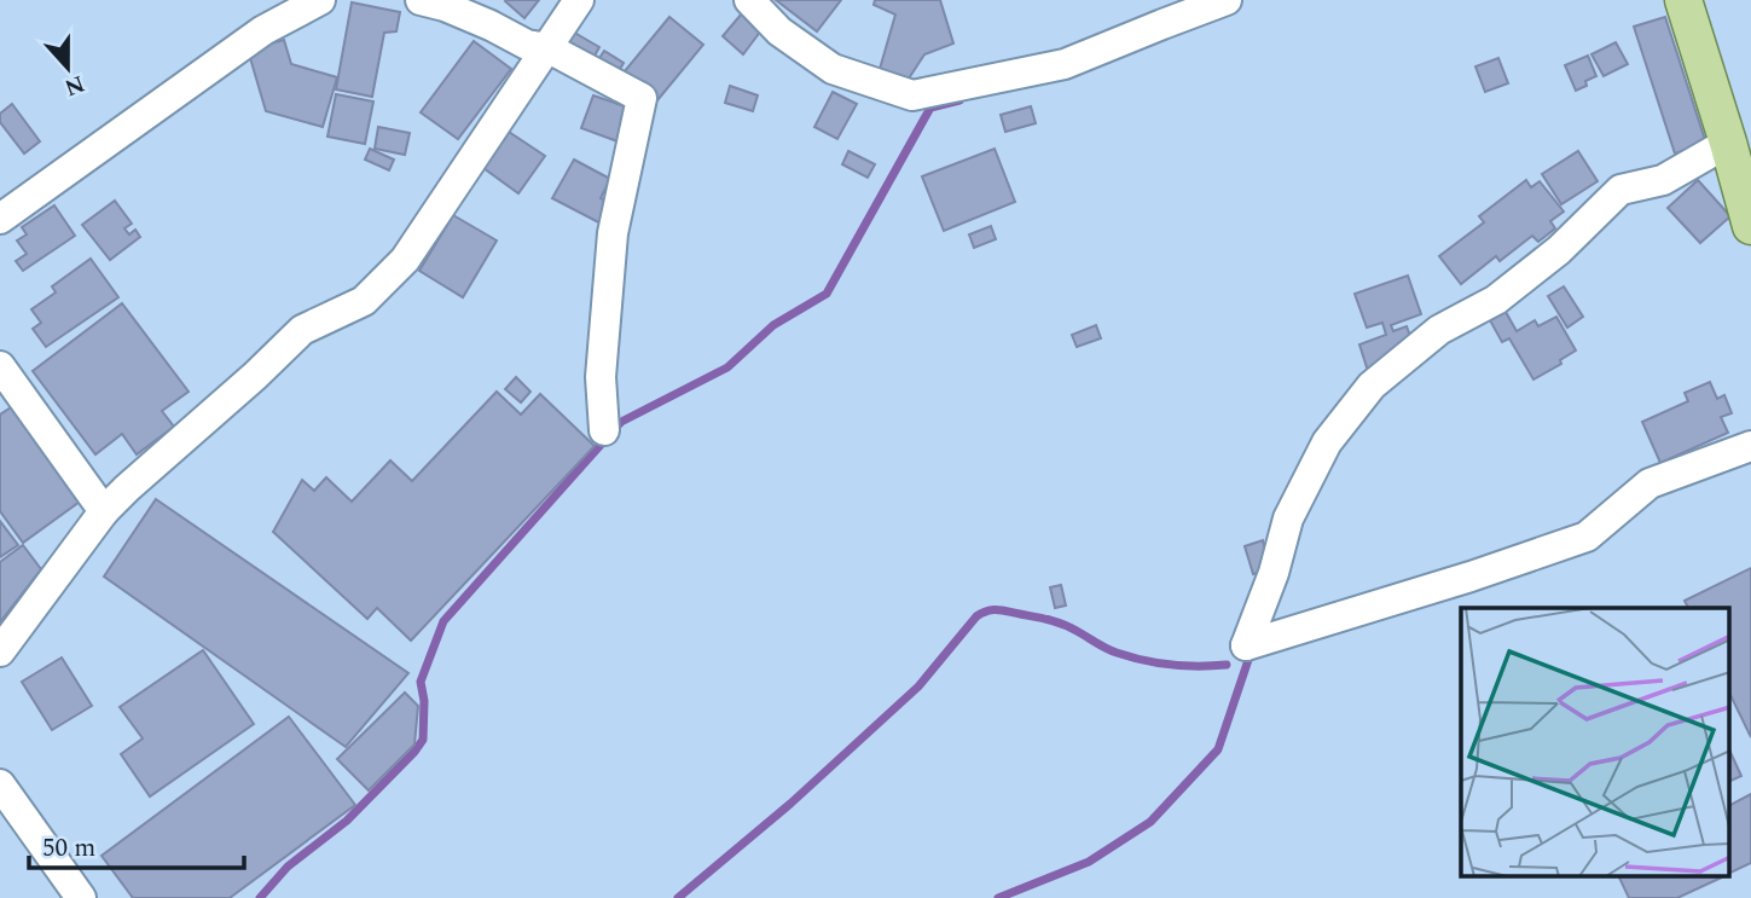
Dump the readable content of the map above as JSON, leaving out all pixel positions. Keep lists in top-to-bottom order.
{
  "scale_bar": "50 m",
  "north": "bottom"
}
